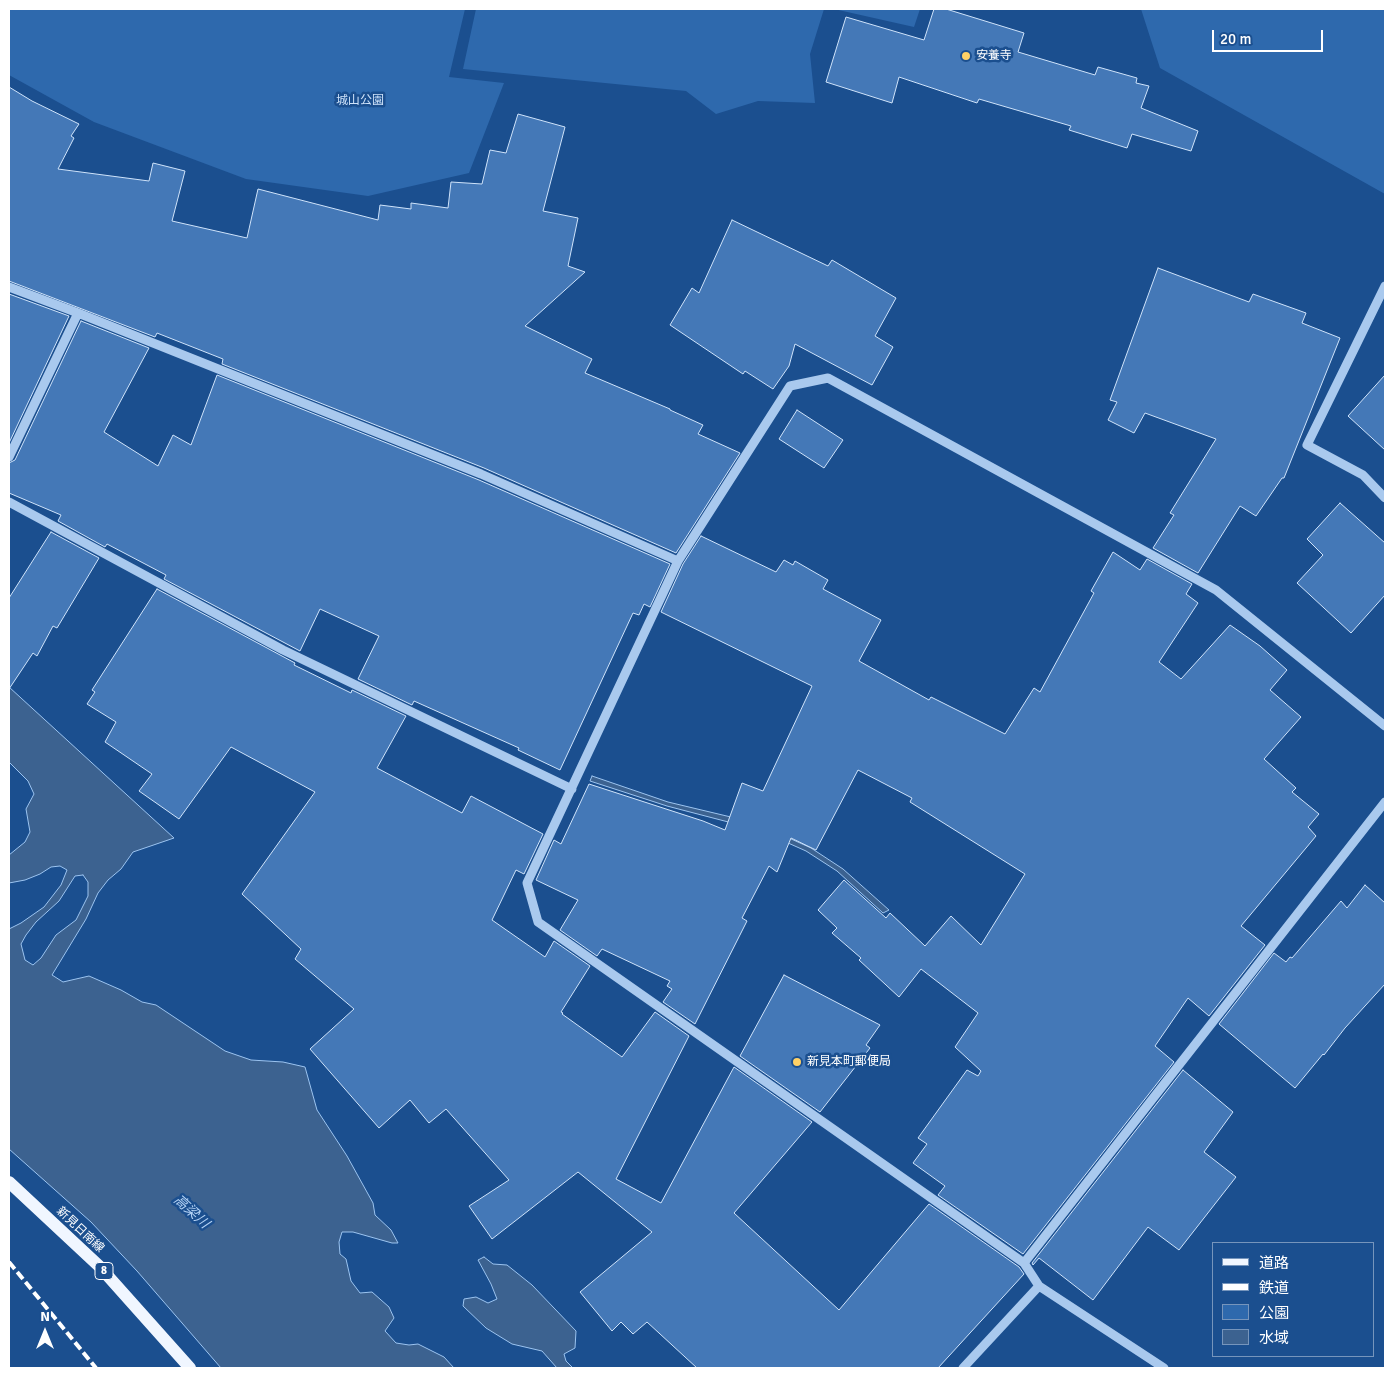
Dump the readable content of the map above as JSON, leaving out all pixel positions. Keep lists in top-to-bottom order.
{
  "streets": {
    "main road": ["新見日南線", "8"]
  },
  "water": ["高梁川"],
  "parks": ["城山公園"],
  "places": ["安養寺", "新見本町郵便局"],
  "legend": [
    "道路",
    "鉄道",
    "公園",
    "水域"
  ],
  "scale_bar": "20 m",
  "north": "top"
}
